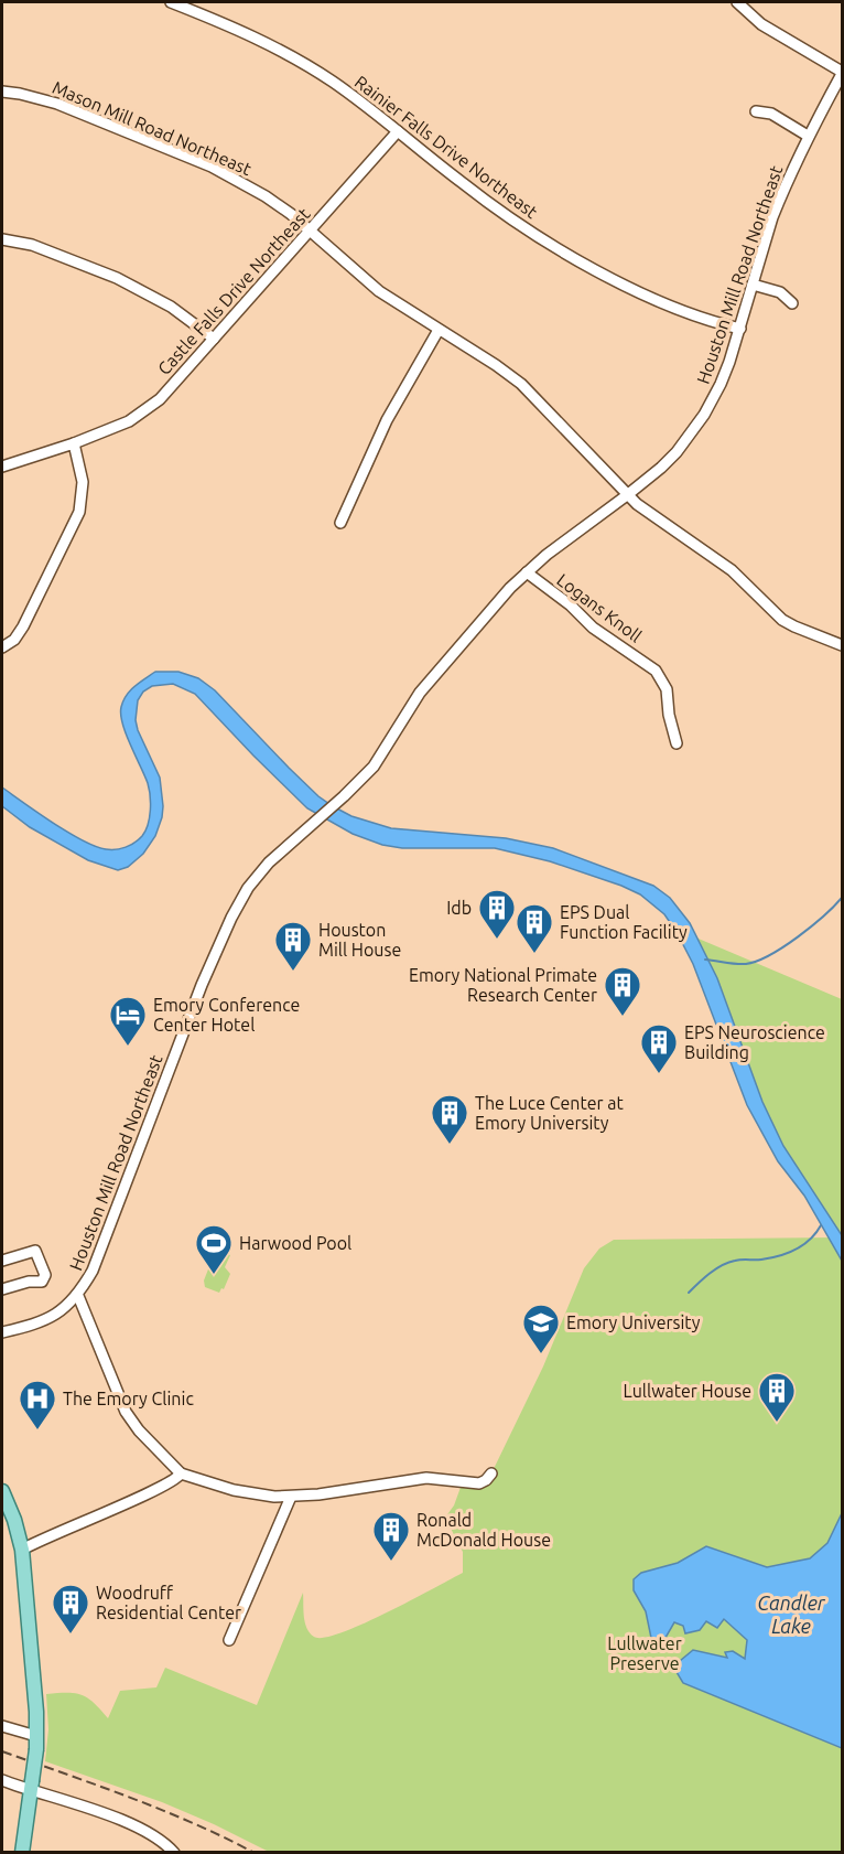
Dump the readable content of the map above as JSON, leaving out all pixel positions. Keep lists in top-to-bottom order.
{
  "streets": {
    "street": [
      "Mason Mill Road Northeast",
      "Rainier Falls Drive Northeast",
      "Houston Mill Road Northeast",
      "Castle Falls Drive Northeast",
      "Logans Knoll"
    ]
  },
  "crossings": [
    ["Mason Mill Road Northeast", "Houston Mill Road Northeast"],
    ["Mason Mill Road Northeast", "Castle Falls Drive Northeast"],
    ["Rainier Falls Drive Northeast", "Houston Mill Road Northeast"],
    ["Rainier Falls Drive Northeast", "Castle Falls Drive Northeast"],
    ["Houston Mill Road Northeast", "Logans Knoll"]
  ],
  "water": ["Candler Lake"],
  "parks": ["Lullwater Preserve"],
  "places": {
    "building": [
      "Idb",
      "EPS Dual Function Facility",
      "Houston Mill House",
      "Emory National Primate Research Center",
      "EPS Neuroscience Building",
      "The Luce Center at Emory University",
      "Lullwater House",
      "Ronald McDonald House",
      "Woodruff Residential Center"
    ],
    "hotel": ["Emory Conference Center Hotel"],
    "sports": ["Harwood Pool"],
    "school or university": ["Emory University"],
    "hospital": ["The Emory Clinic"]
  }
}
